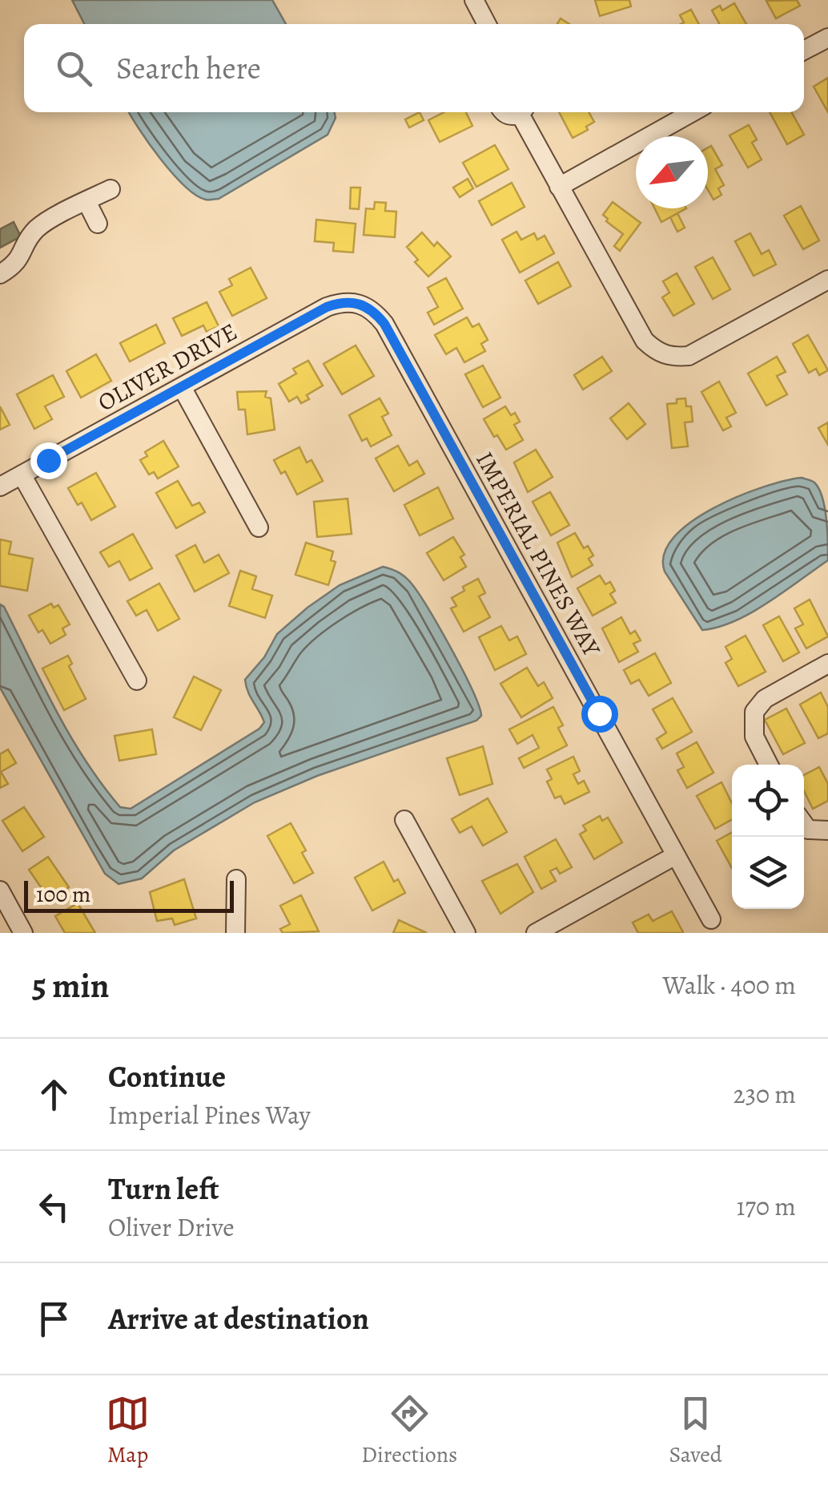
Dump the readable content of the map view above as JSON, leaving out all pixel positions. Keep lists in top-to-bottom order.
{
  "streets": {
    "street": ["OLIVER DRIVE", "IMPERIAL PINES WAY"]
  },
  "crossings": [
    ["OLIVER DRIVE", "IMPERIAL PINES WAY"]
  ],
  "scale_bar": "100 m",
  "north": "bottom left",
  "page": {
    "search": "Search here",
    "scale": "100 m",
    "heading": ["5 min", "Walk · 400 m"],
    "list": [
      ["Continue", "Imperial Pines Way", "230 m"],
      ["Turn left", "Oliver Drive", "170 m"],
      "Arrive at destination"
    ],
    "nav": ["Map", "Directions", "Saved"]
  }
}
